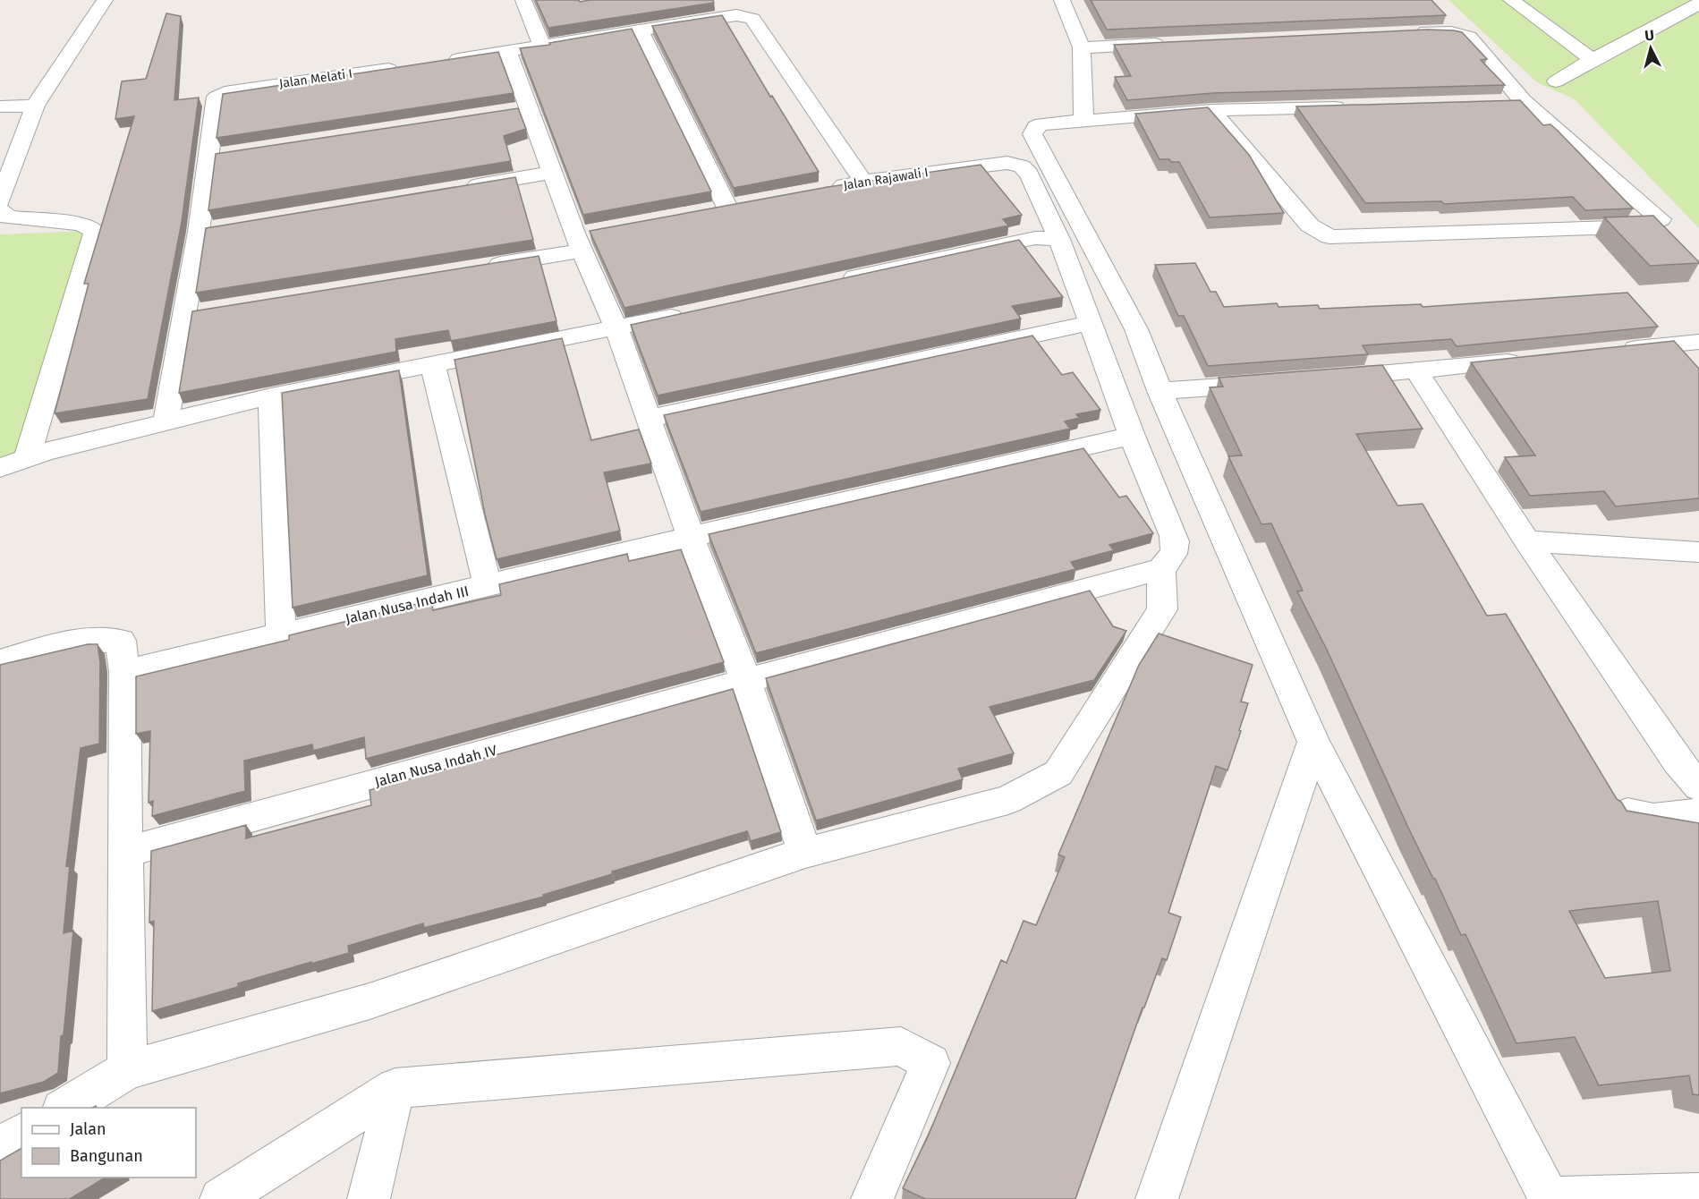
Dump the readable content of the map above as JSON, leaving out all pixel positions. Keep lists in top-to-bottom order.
{
  "streets": {
    "street": [
      "Jalan Melati I",
      "Jalan Rajawali I",
      "Jalan Nusa Indah III",
      "Jalan Nusa Indah IV"
    ]
  },
  "legend": ["Jalan", "Bangunan"],
  "north": "top"
}
